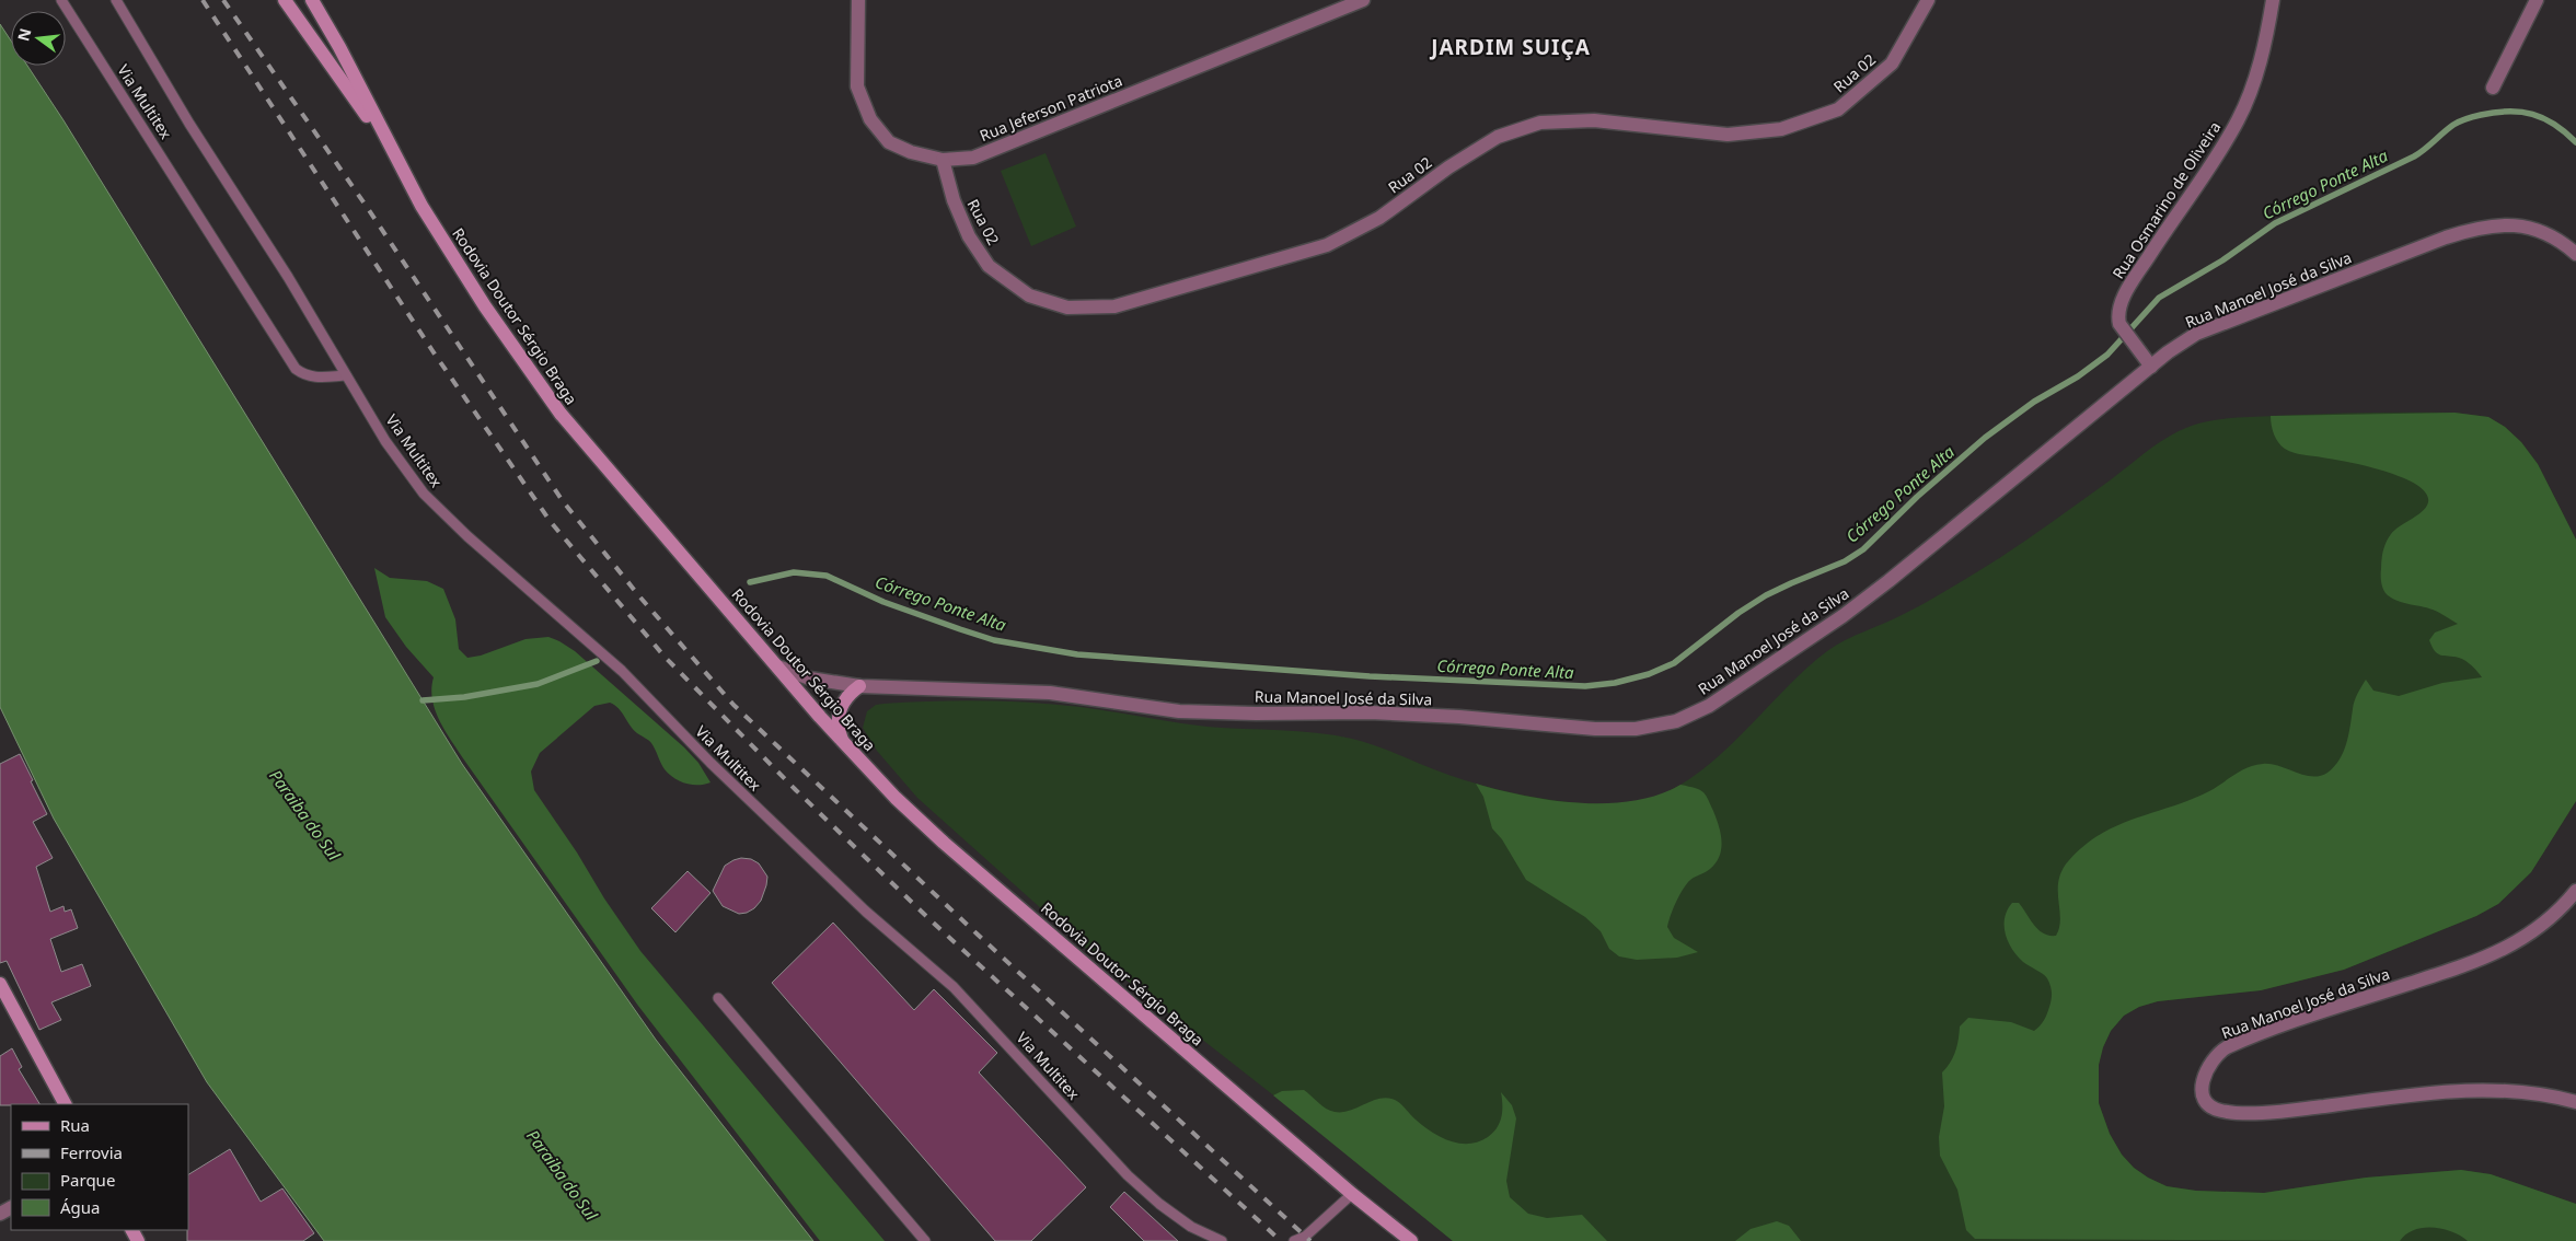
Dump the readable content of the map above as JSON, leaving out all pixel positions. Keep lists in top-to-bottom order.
{
  "streets": {
    "main road": ["Rodovia Doutor Sérgio Braga"],
    "street": [
      "Rua 02",
      "Rua Jeferson Patriota",
      "Rua Osmarino de Oliveira",
      "Rua Manoel José da Silva"
    ],
    "lane": ["Via Multitex"]
  },
  "crossings": [
    ["Rua 02", "Rua Jeferson Patriota"],
    ["Rua Osmarino de Oliveira", "Rua Manoel José da Silva"],
    ["Rua Manoel José da Silva", "Rodovia Doutor Sérgio Braga"]
  ],
  "districts": ["JARDIM SUIÇA"],
  "water": ["Córrego Ponte Alta", "Paraiba do Sul"],
  "legend": [
    "Rua",
    "Ferrovia",
    "Parque",
    "Água"
  ],
  "north": "left"
}
